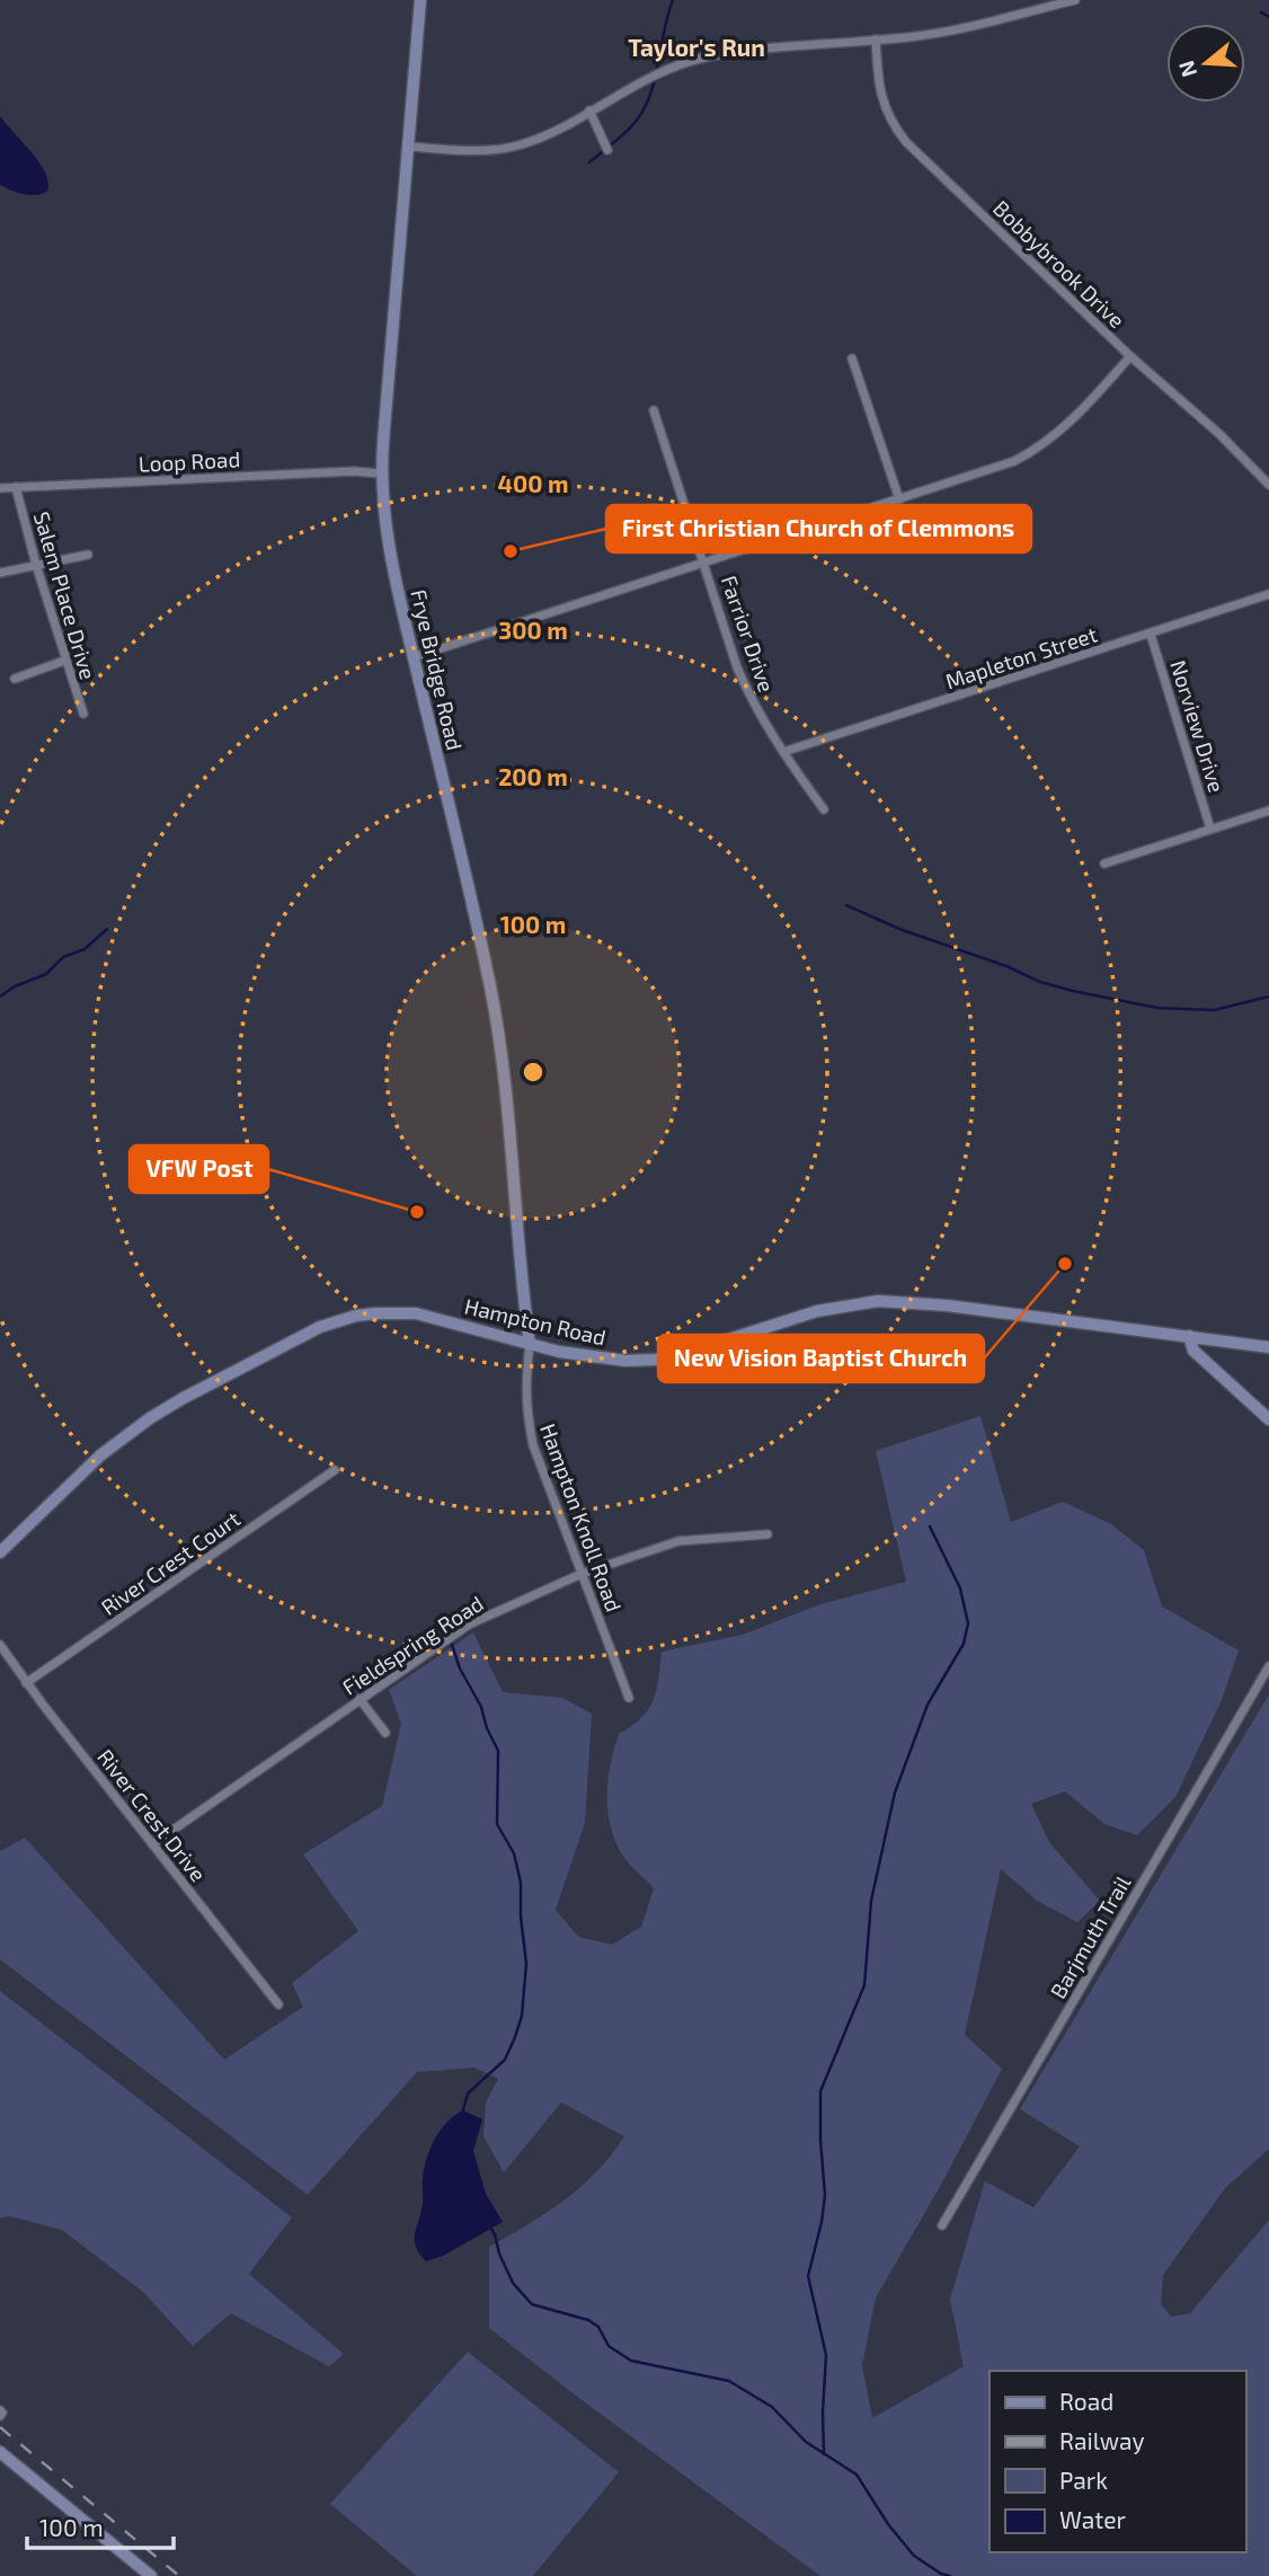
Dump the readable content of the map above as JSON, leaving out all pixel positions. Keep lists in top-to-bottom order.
{
  "streets": {
    "street": [
      "Bobbybrook Drive",
      "Loop Road",
      "Salem Place Drive",
      "Farrior Drive",
      "Mapleton Street",
      "Frye Bridge Road",
      "Norview Drive",
      "Hampton Road",
      "Hampton Knoll Road",
      "River Crest Court",
      "Fieldspring Road",
      "River Crest Drive",
      "Barjmuth Trail"
    ]
  },
  "crossings": [
    ["Loop Road", "Salem Place Drive"],
    ["Loop Road", "Frye Bridge Road"],
    ["Farrior Drive", "Mapleton Street"],
    ["Mapleton Street", "Norview Drive"],
    ["Frye Bridge Road", "Hampton Road"],
    ["Frye Bridge Road", "Hampton Knoll Road"],
    ["Hampton Road", "Hampton Knoll Road"],
    ["Hampton Knoll Road", "Fieldspring Road"],
    ["River Crest Court", "River Crest Drive"],
    ["Fieldspring Road", "River Crest Drive"]
  ],
  "districts": ["Taylor's Run"],
  "places": ["First Christian Church of Clemmons", "VFW Post", "New Vision Baptist Church"],
  "legend": [
    "Road",
    "Railway",
    "Park",
    "Water"
  ],
  "scale_bar": "100 m",
  "north": "left",
  "rings": [
    "400 m",
    "300 m",
    "200 m",
    "100 m"
  ]
}
